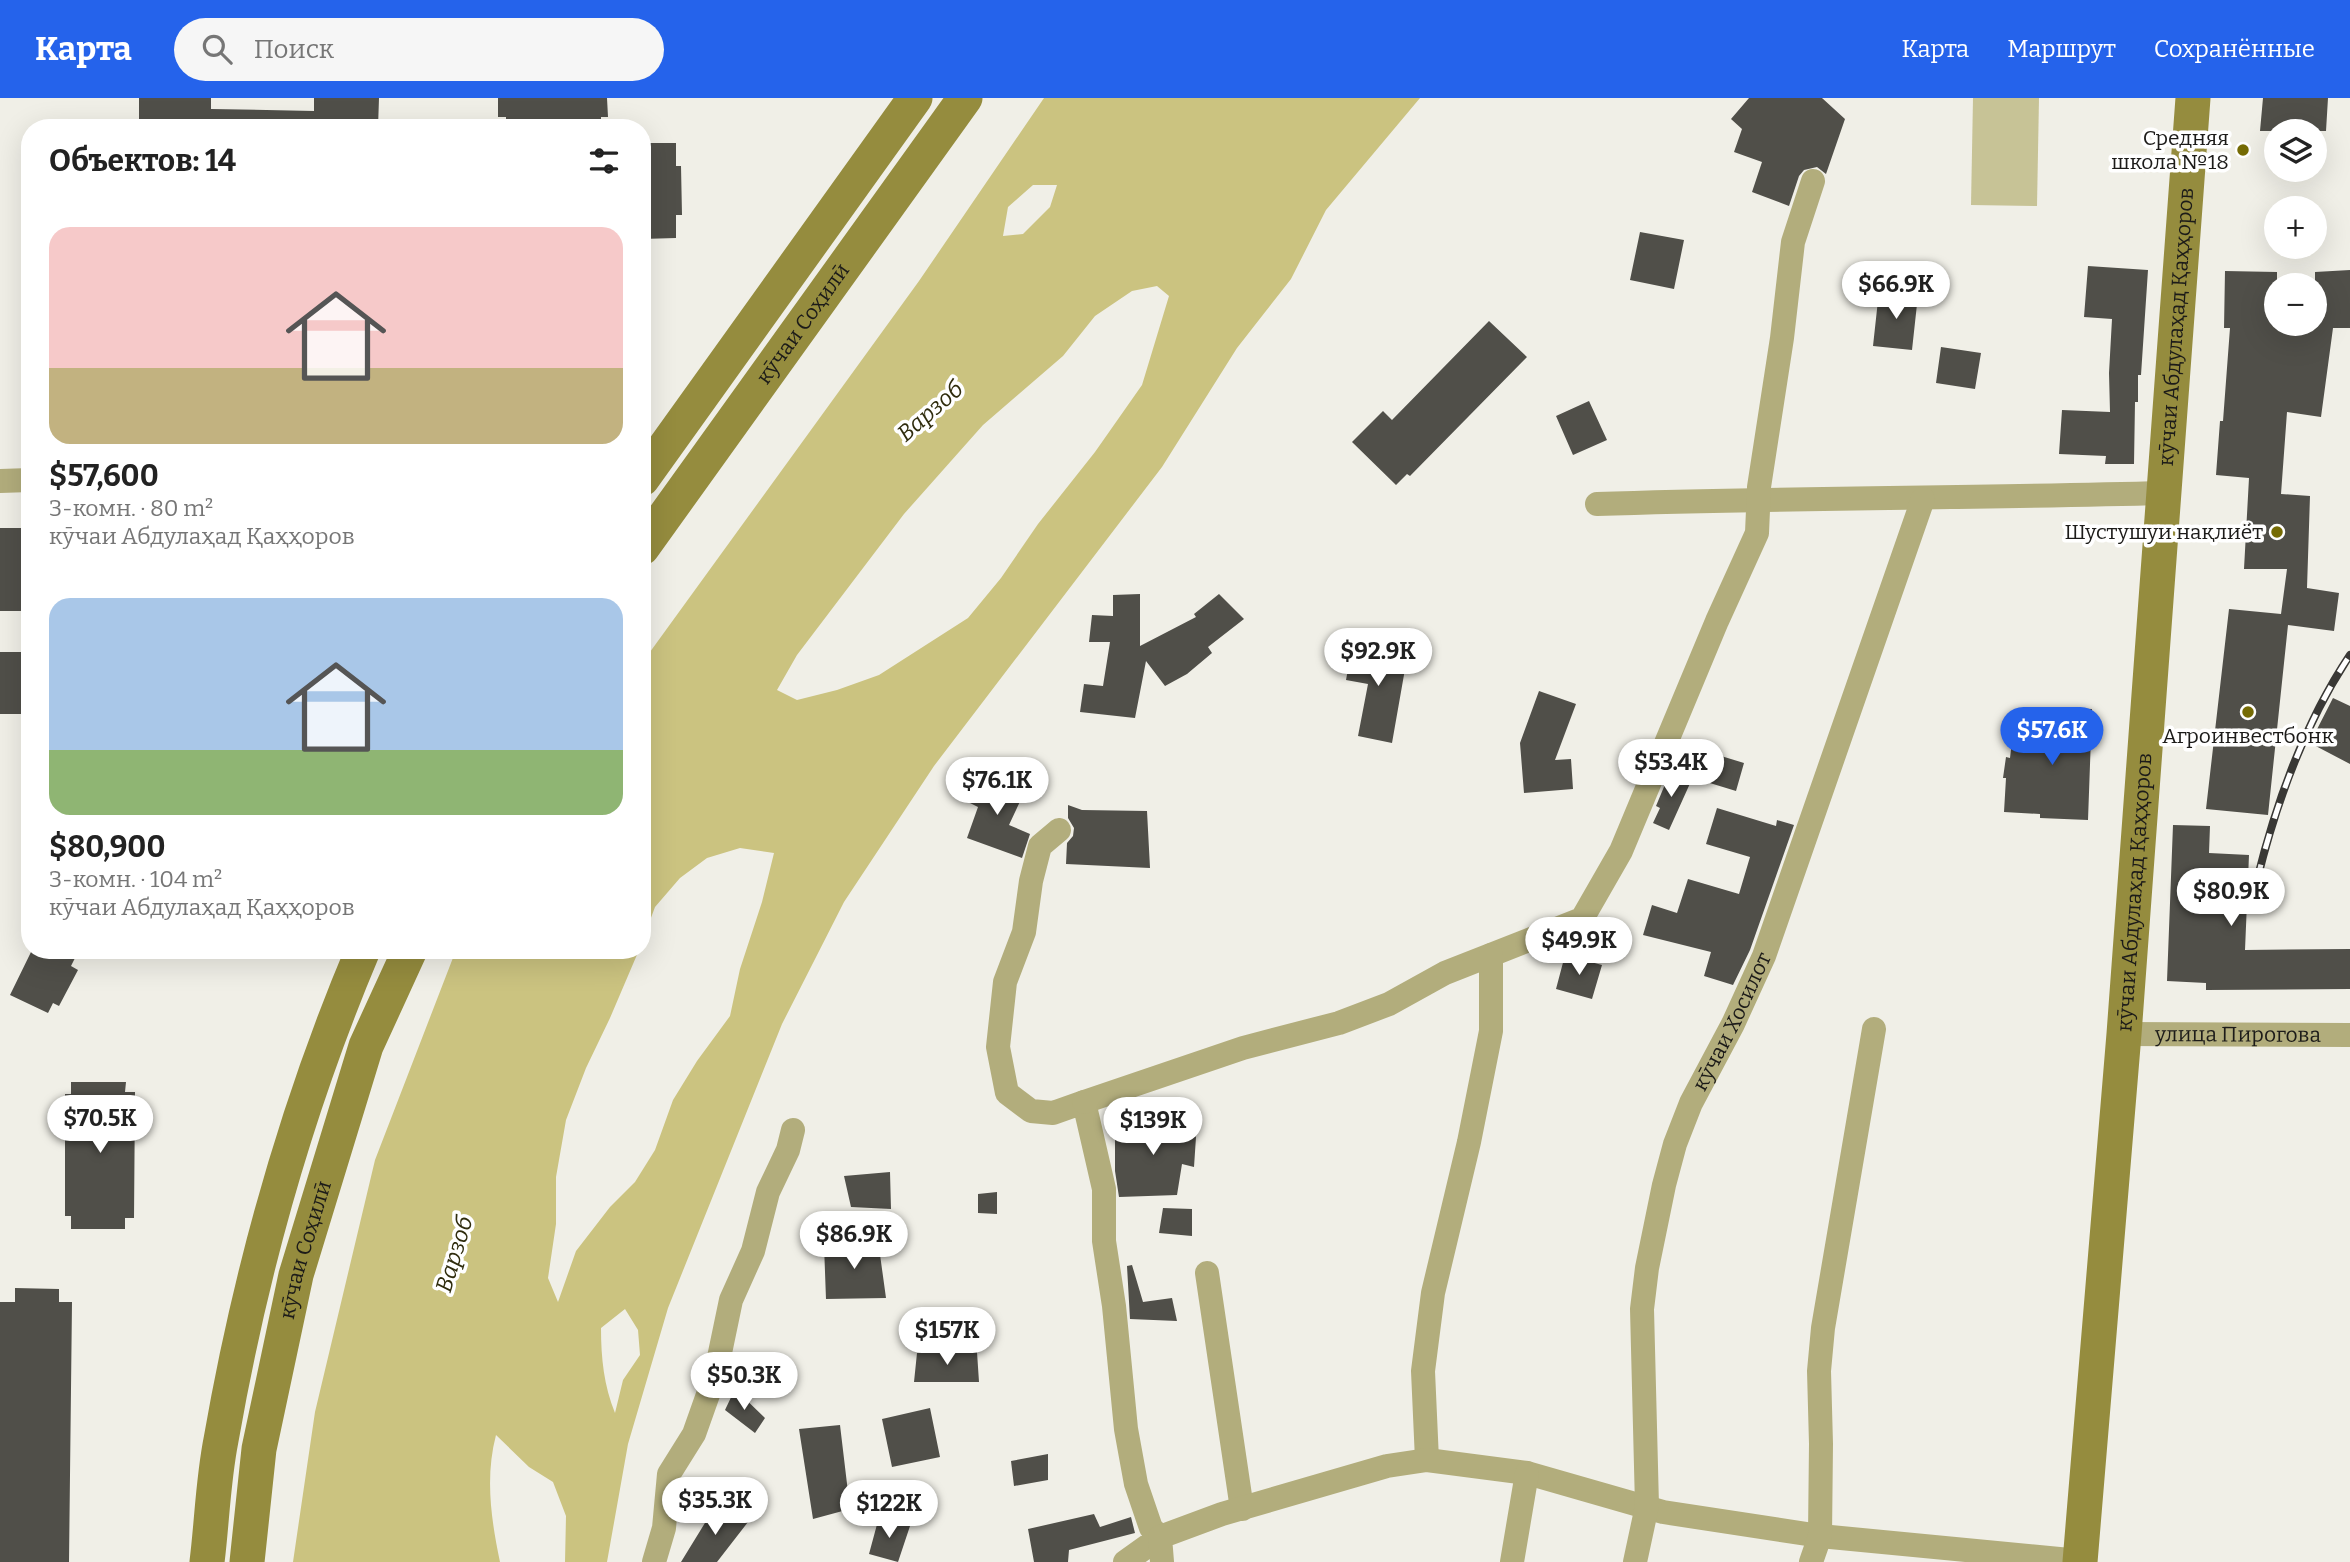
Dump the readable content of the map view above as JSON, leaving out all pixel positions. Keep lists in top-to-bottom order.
{
  "streets": {
    "main road": ["кӯчаи Соҳилӣ", "кӯчаи Абдулаҳад Қаҳҳоров"],
    "street": ["кӯчаи Хосилот", "улица Пирогова"]
  },
  "crossings": [
    ["кӯчаи Абдулаҳад Қаҳҳоров", "улица Пирогова"]
  ],
  "water": ["Варзоб"],
  "places": ["Средняя школа №18", "Шустушуи нақлиёт", "Агроинвестбонк"],
  "page": {
    "header": "Карта",
    "search": "Поиск",
    "nav": ["Карта", "Маршрут", "Сохранённые"],
    "map_buttons": ["+", "−"],
    "heading": "Объектов: 14",
    "list": [
      {
        "name": "$57,600",
        "note": "3-комн. · 80 m² · кӯчаи Абдулаҳад Қаҳҳоров"
      },
      {
        "name": "$80,900",
        "note": "3-комн. · 104 m² · кӯчаи Абдулаҳад Қаҳҳоров"
      }
    ],
    "price": [
      "$66.9K",
      "$92.9K",
      "$57.6K",
      "$53.4K",
      "$76.1K",
      "$80.9K",
      "$49.9K",
      "$70.5K",
      "$139K",
      "$86.9K",
      "$157K",
      "$50.3K",
      "$35.3K",
      "$122K"
    ]
  }
}
